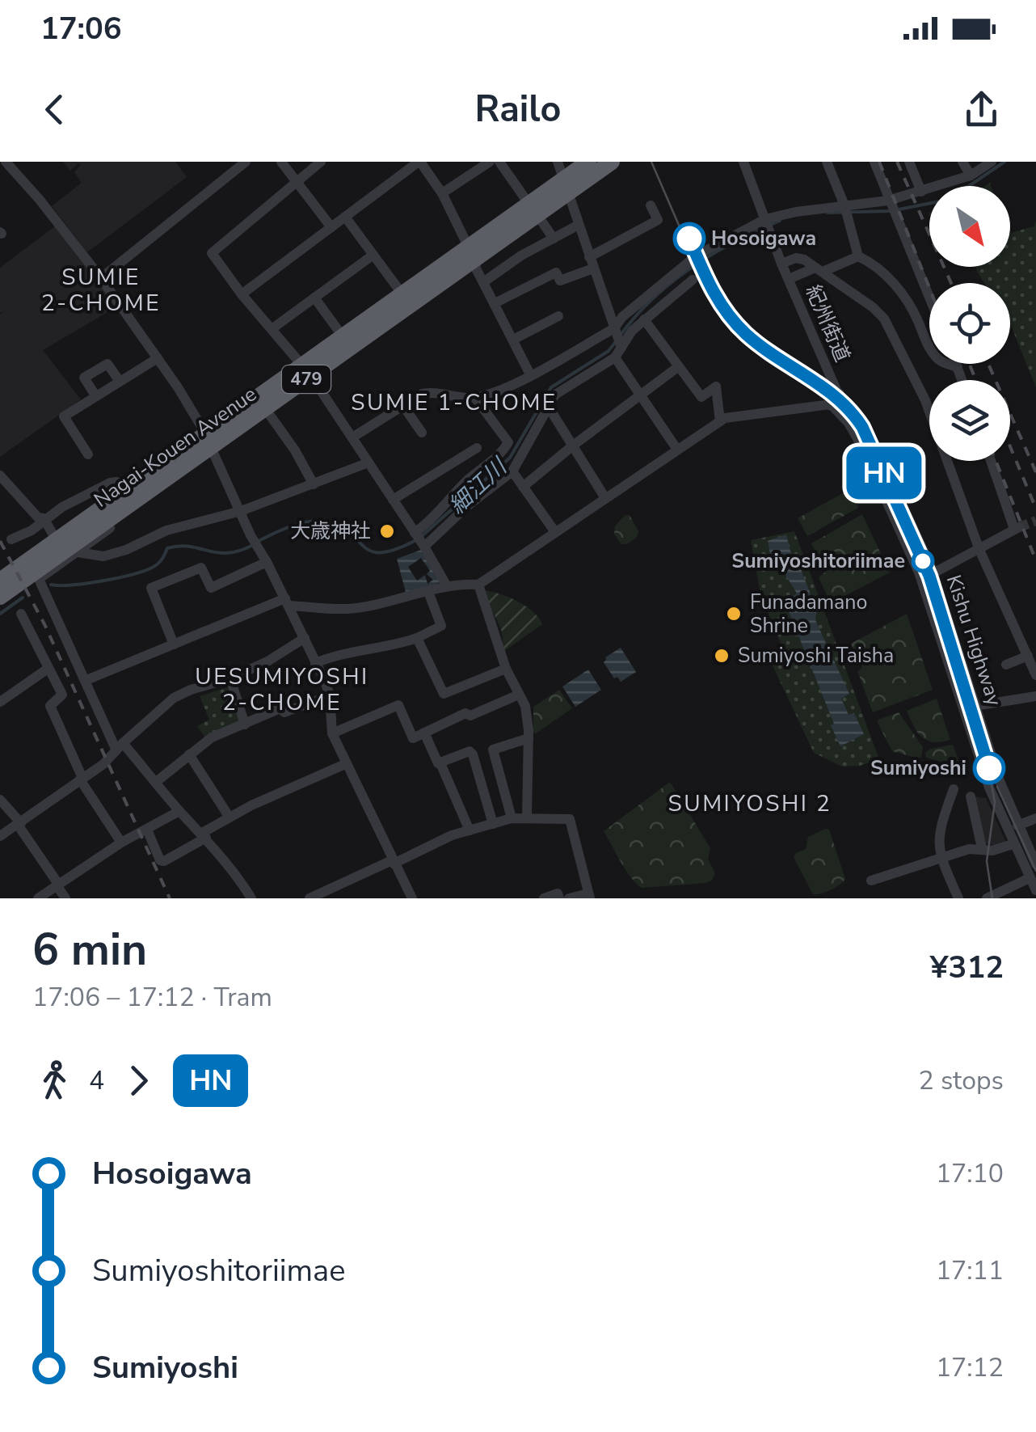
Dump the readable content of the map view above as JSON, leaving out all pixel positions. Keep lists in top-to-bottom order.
{
  "streets": {
    "highway": ["479", "Nagai-Kouen Avenue"],
    "street": ["紀州街道", "Kishu Highway"]
  },
  "crossings": [
    ["紀州街道", "Kishu Highway"]
  ],
  "districts": [
    "SUMIE 2-CHOME",
    "SUMIE 1-CHOME",
    "UESUMIYOSHI 2-CHOME",
    "SUMIYOSHI 2"
  ],
  "water": ["細江川"],
  "places": [
    "Hosoigawa",
    "大歳神社",
    "Sumiyoshitoriimae",
    "Funadamano Shrine",
    "Sumiyoshi Taisha",
    "Sumiyoshi"
  ],
  "lines": ["tram line HN"],
  "north": "bottom right",
  "page": {
    "status": "17:06",
    "header": "Railo",
    "on_map": "HN",
    "heading": ["6 min", "17:06 – 17:12 · Tram", "¥312"],
    "legs": ["4", "HN", "2 stops"],
    "list": [
      {
        "name": "Hosoigawa",
        "value": "17:10"
      },
      {
        "name": "Sumiyoshitoriimae",
        "value": "17:11"
      },
      {
        "name": "Sumiyoshi",
        "value": "17:12"
      }
    ]
  }
}
